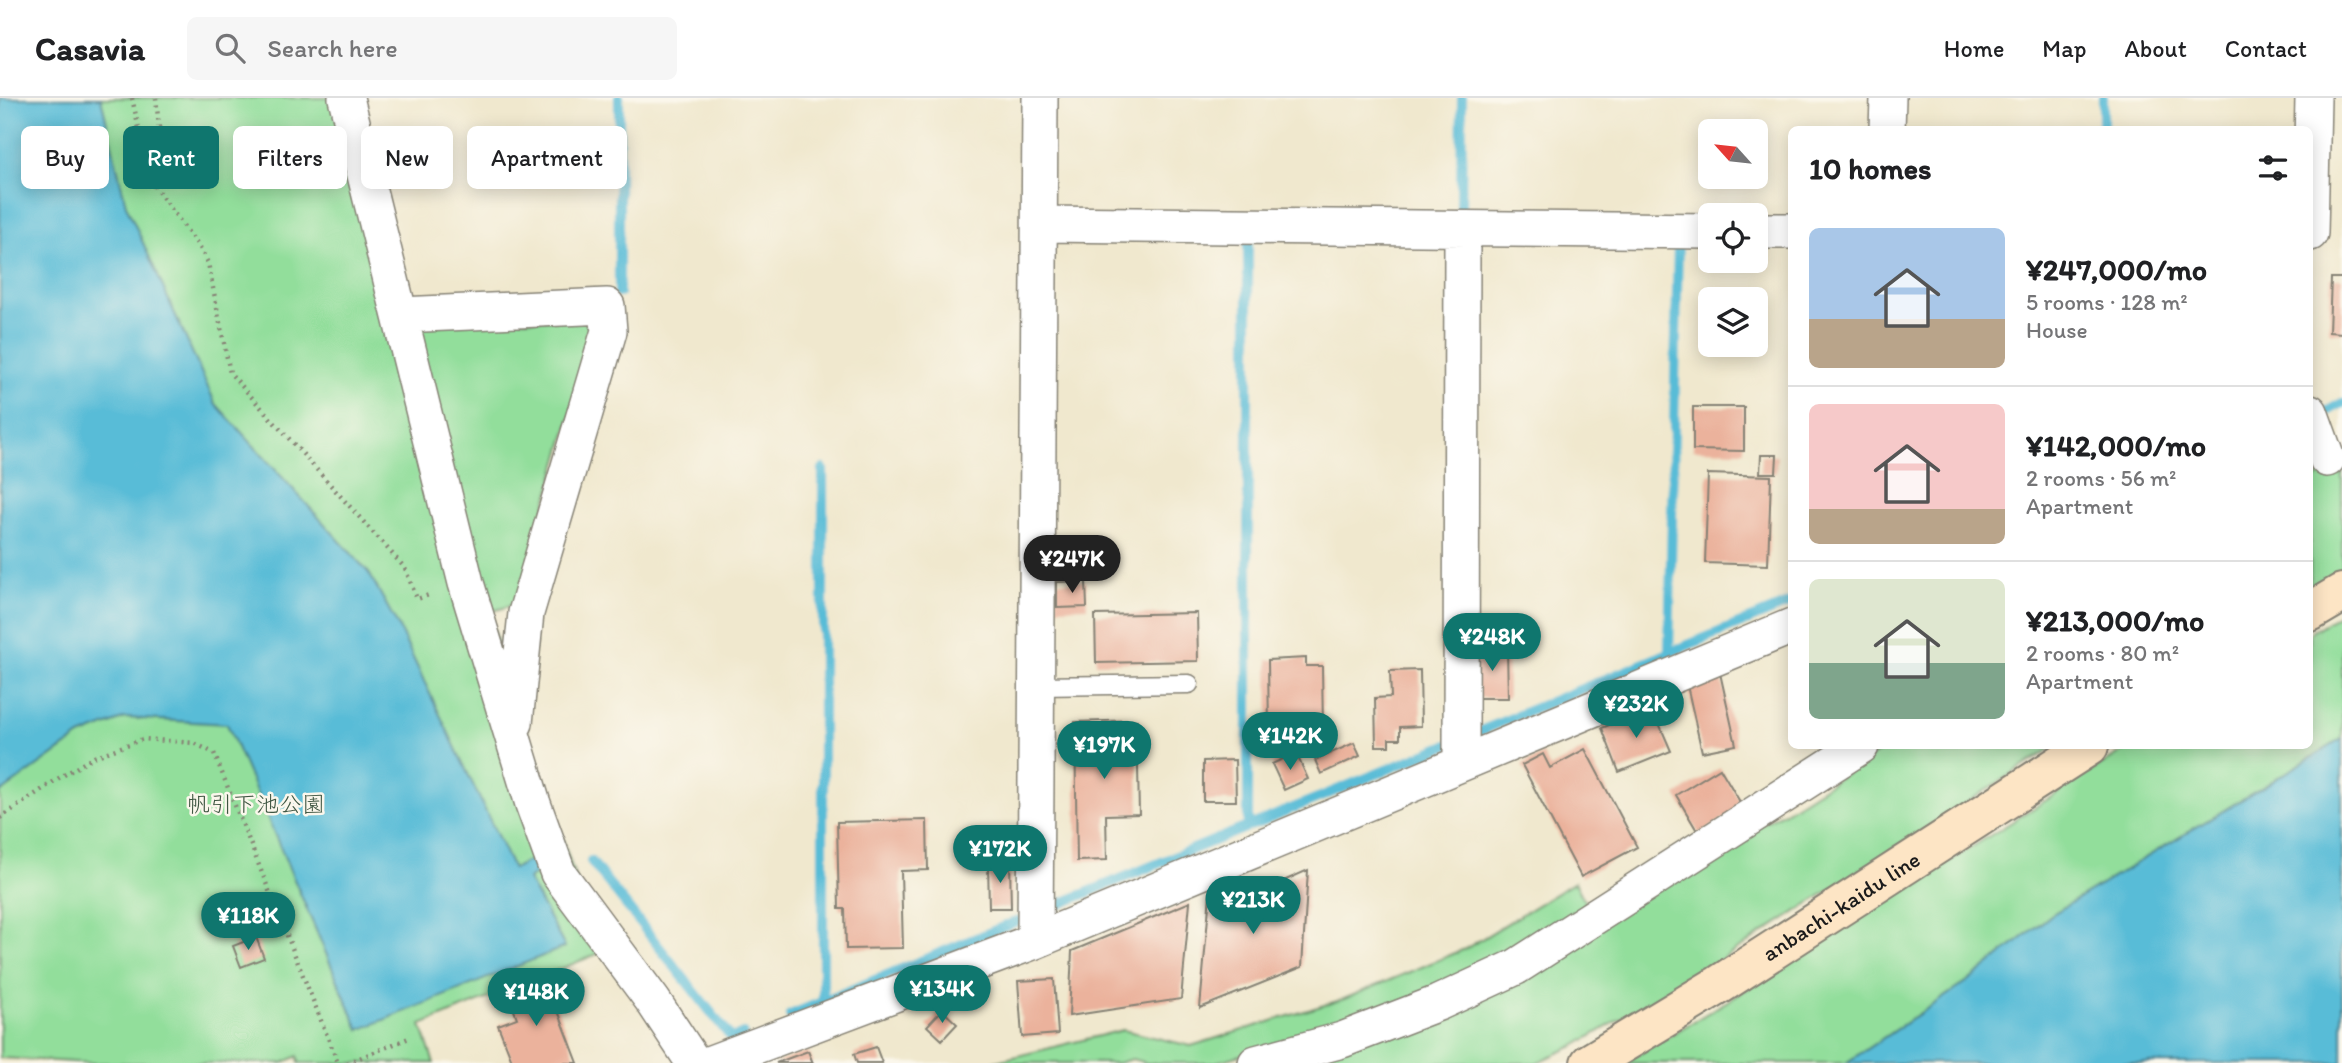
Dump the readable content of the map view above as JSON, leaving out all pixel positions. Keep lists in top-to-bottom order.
{
  "streets": {
    "main road": ["anbachi-kaidu line"]
  },
  "parks": ["帆引下池公園"],
  "north": "top left",
  "page": {
    "header": "Casavia",
    "search": "Search here",
    "nav": [
      "Home",
      "Map",
      "About",
      "Contact"
    ],
    "chip": [
      "Buy",
      "Rent",
      "Filters",
      "New",
      "Apartment"
    ],
    "heading": "10 homes",
    "list": [
      {
        "name": "¥247,000/mo",
        "note": "5 rooms · 128 m² · House"
      },
      {
        "name": "¥142,000/mo",
        "note": "2 rooms · 56 m² · Apartment"
      },
      {
        "name": "¥213,000/mo",
        "note": "2 rooms · 80 m² · Apartment"
      }
    ],
    "price": [
      "¥247K",
      "¥248K",
      "¥232K",
      "¥142K",
      "¥197K",
      "¥172K",
      "¥213K",
      "¥118K",
      "¥134K",
      "¥148K"
    ]
  }
}
